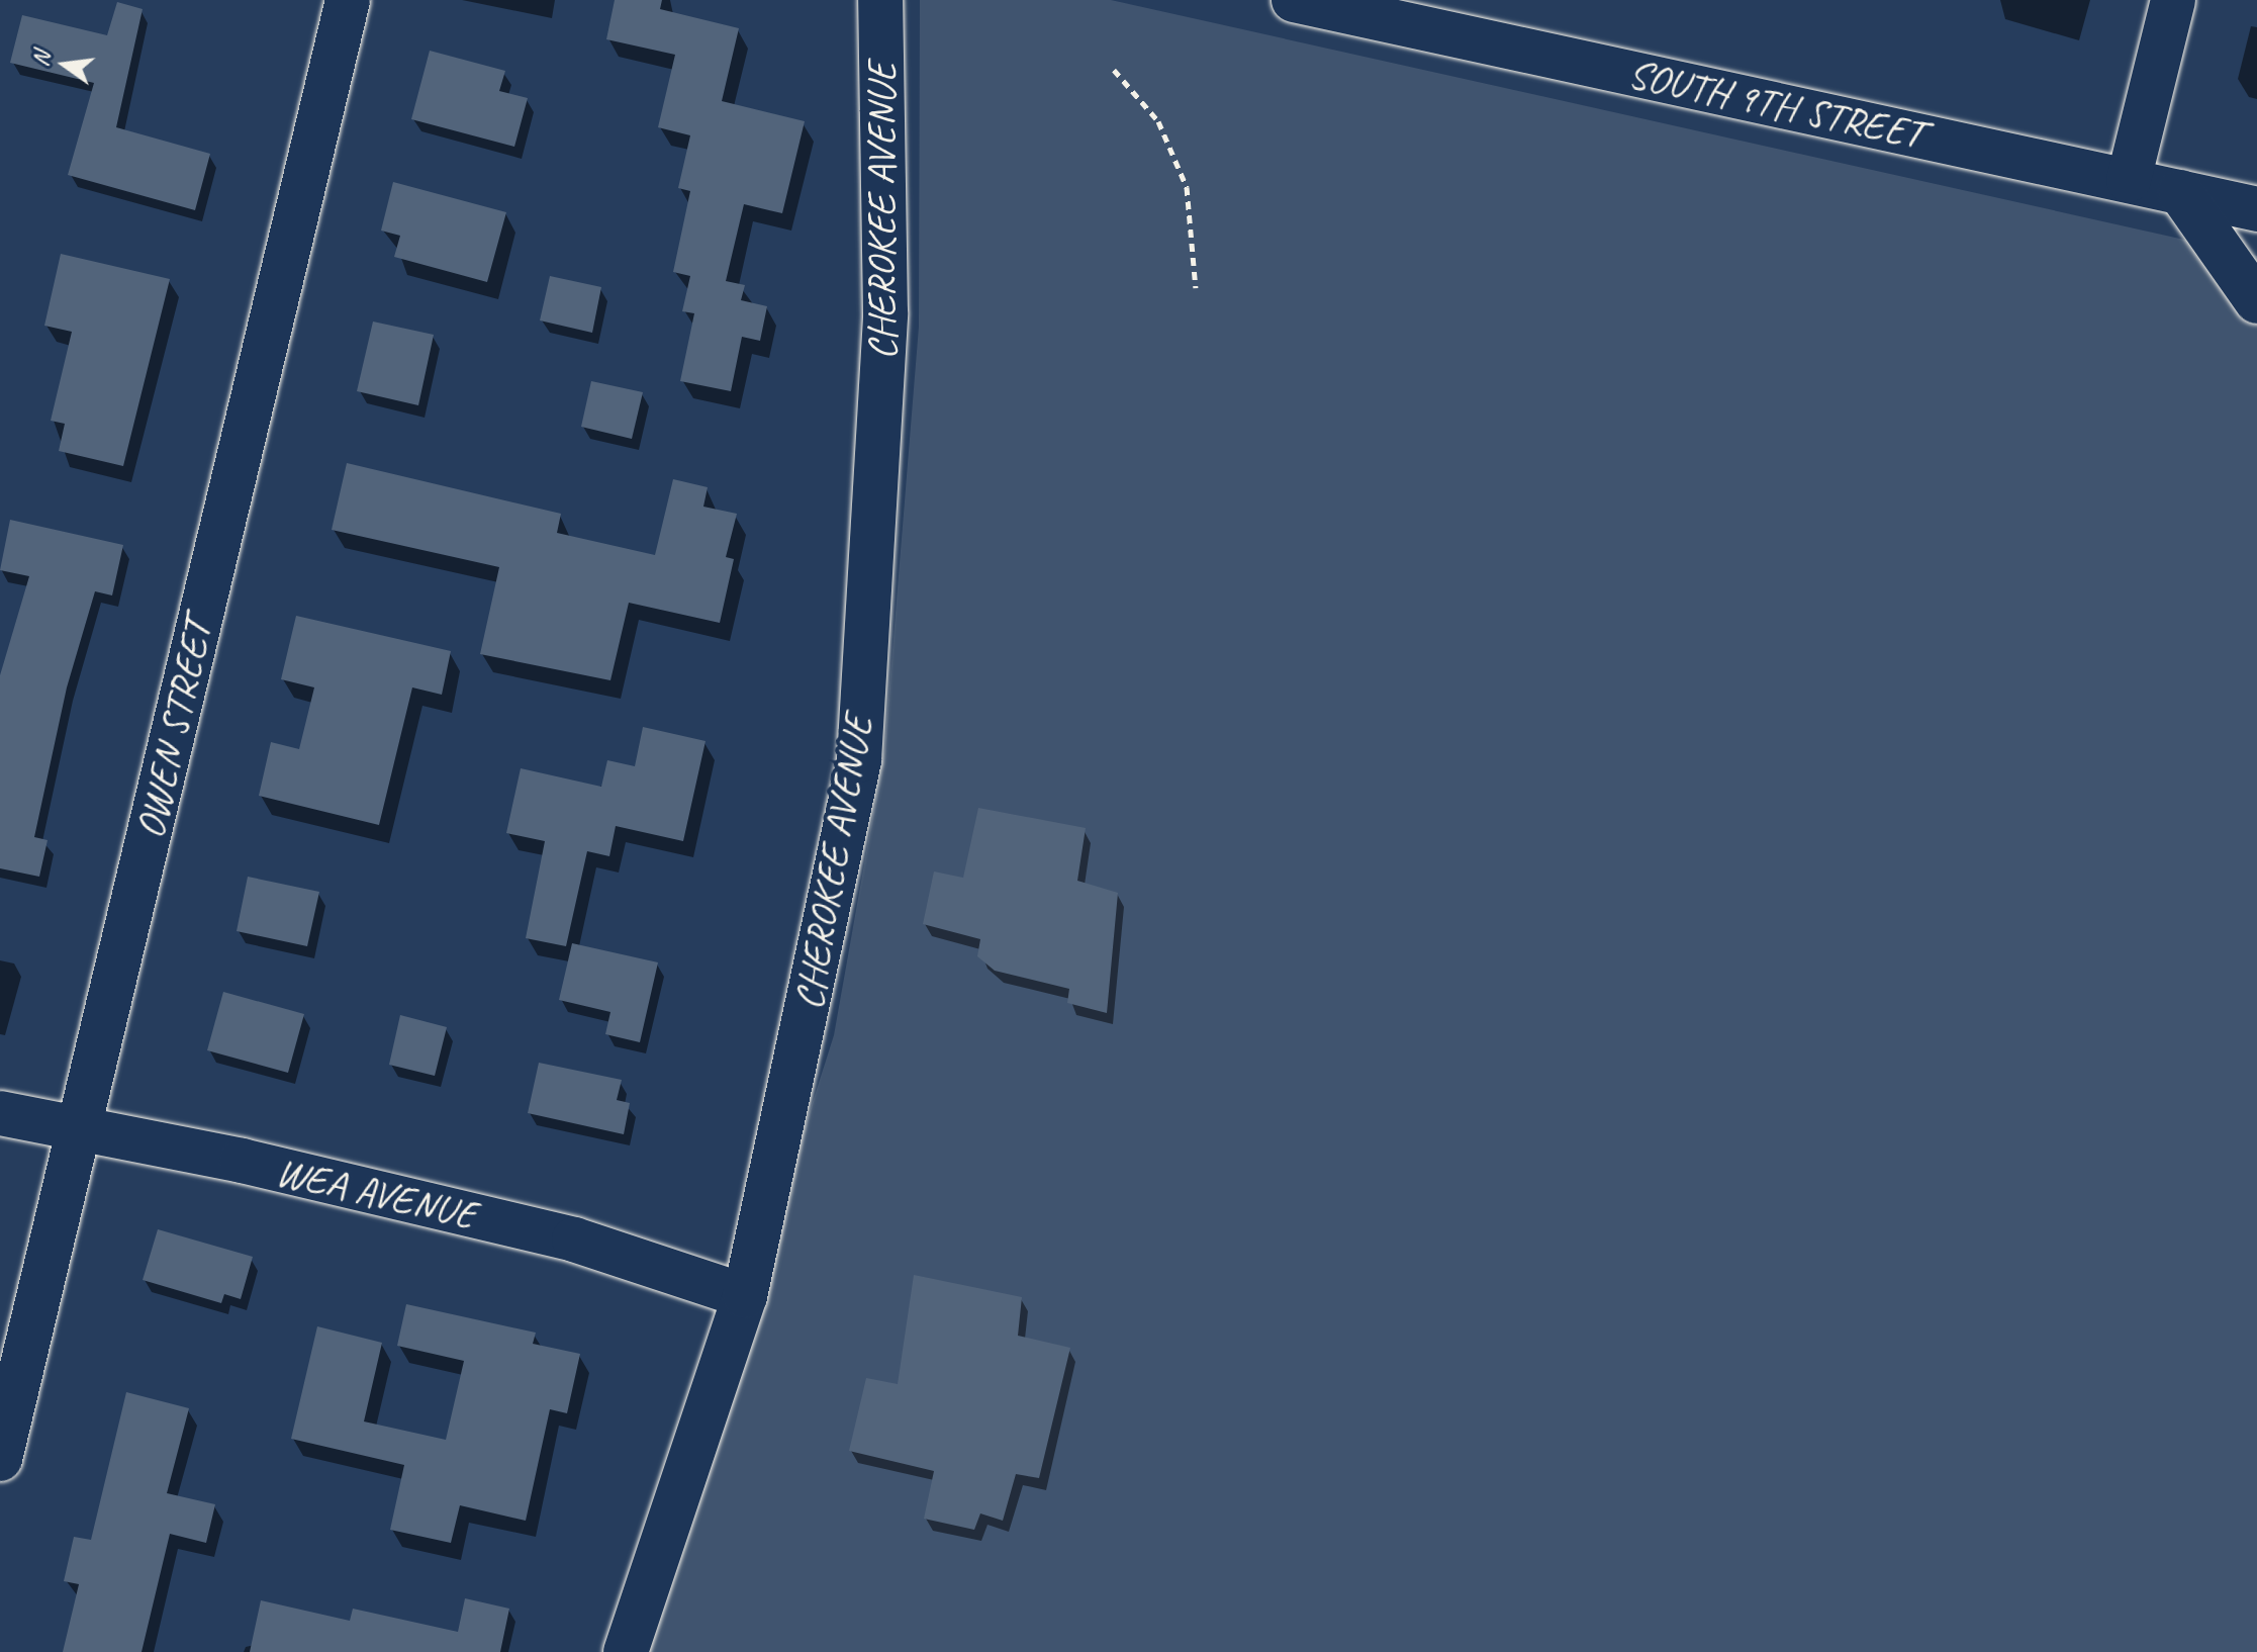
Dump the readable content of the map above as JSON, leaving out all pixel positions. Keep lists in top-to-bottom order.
{
  "streets": {
    "street": [
      "SOUTH 9TH STREET",
      "CHEROKEE AVENUE",
      "OWEN STREET",
      "WEA AVENUE"
    ]
  },
  "crossings": [
    ["CHEROKEE AVENUE", "WEA AVENUE"],
    ["OWEN STREET", "WEA AVENUE"]
  ],
  "north": "left"
}
